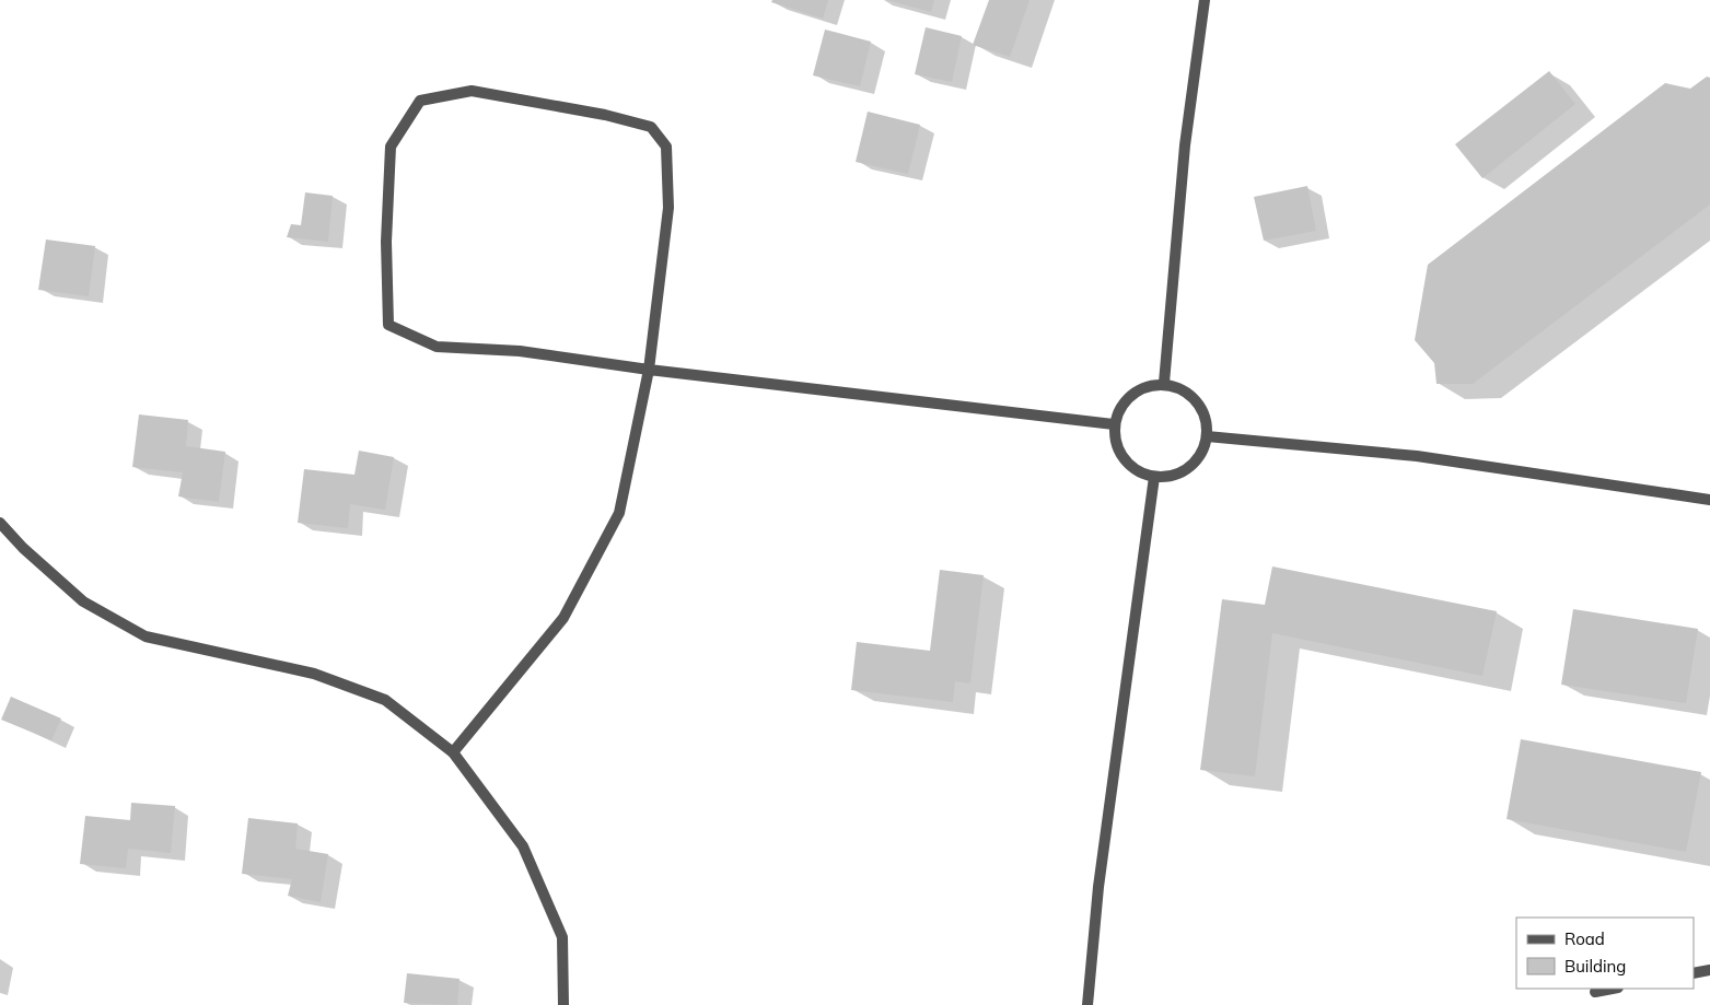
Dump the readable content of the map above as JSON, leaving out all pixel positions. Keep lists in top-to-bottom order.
{
  "legend": ["Road", "Building"]
}
